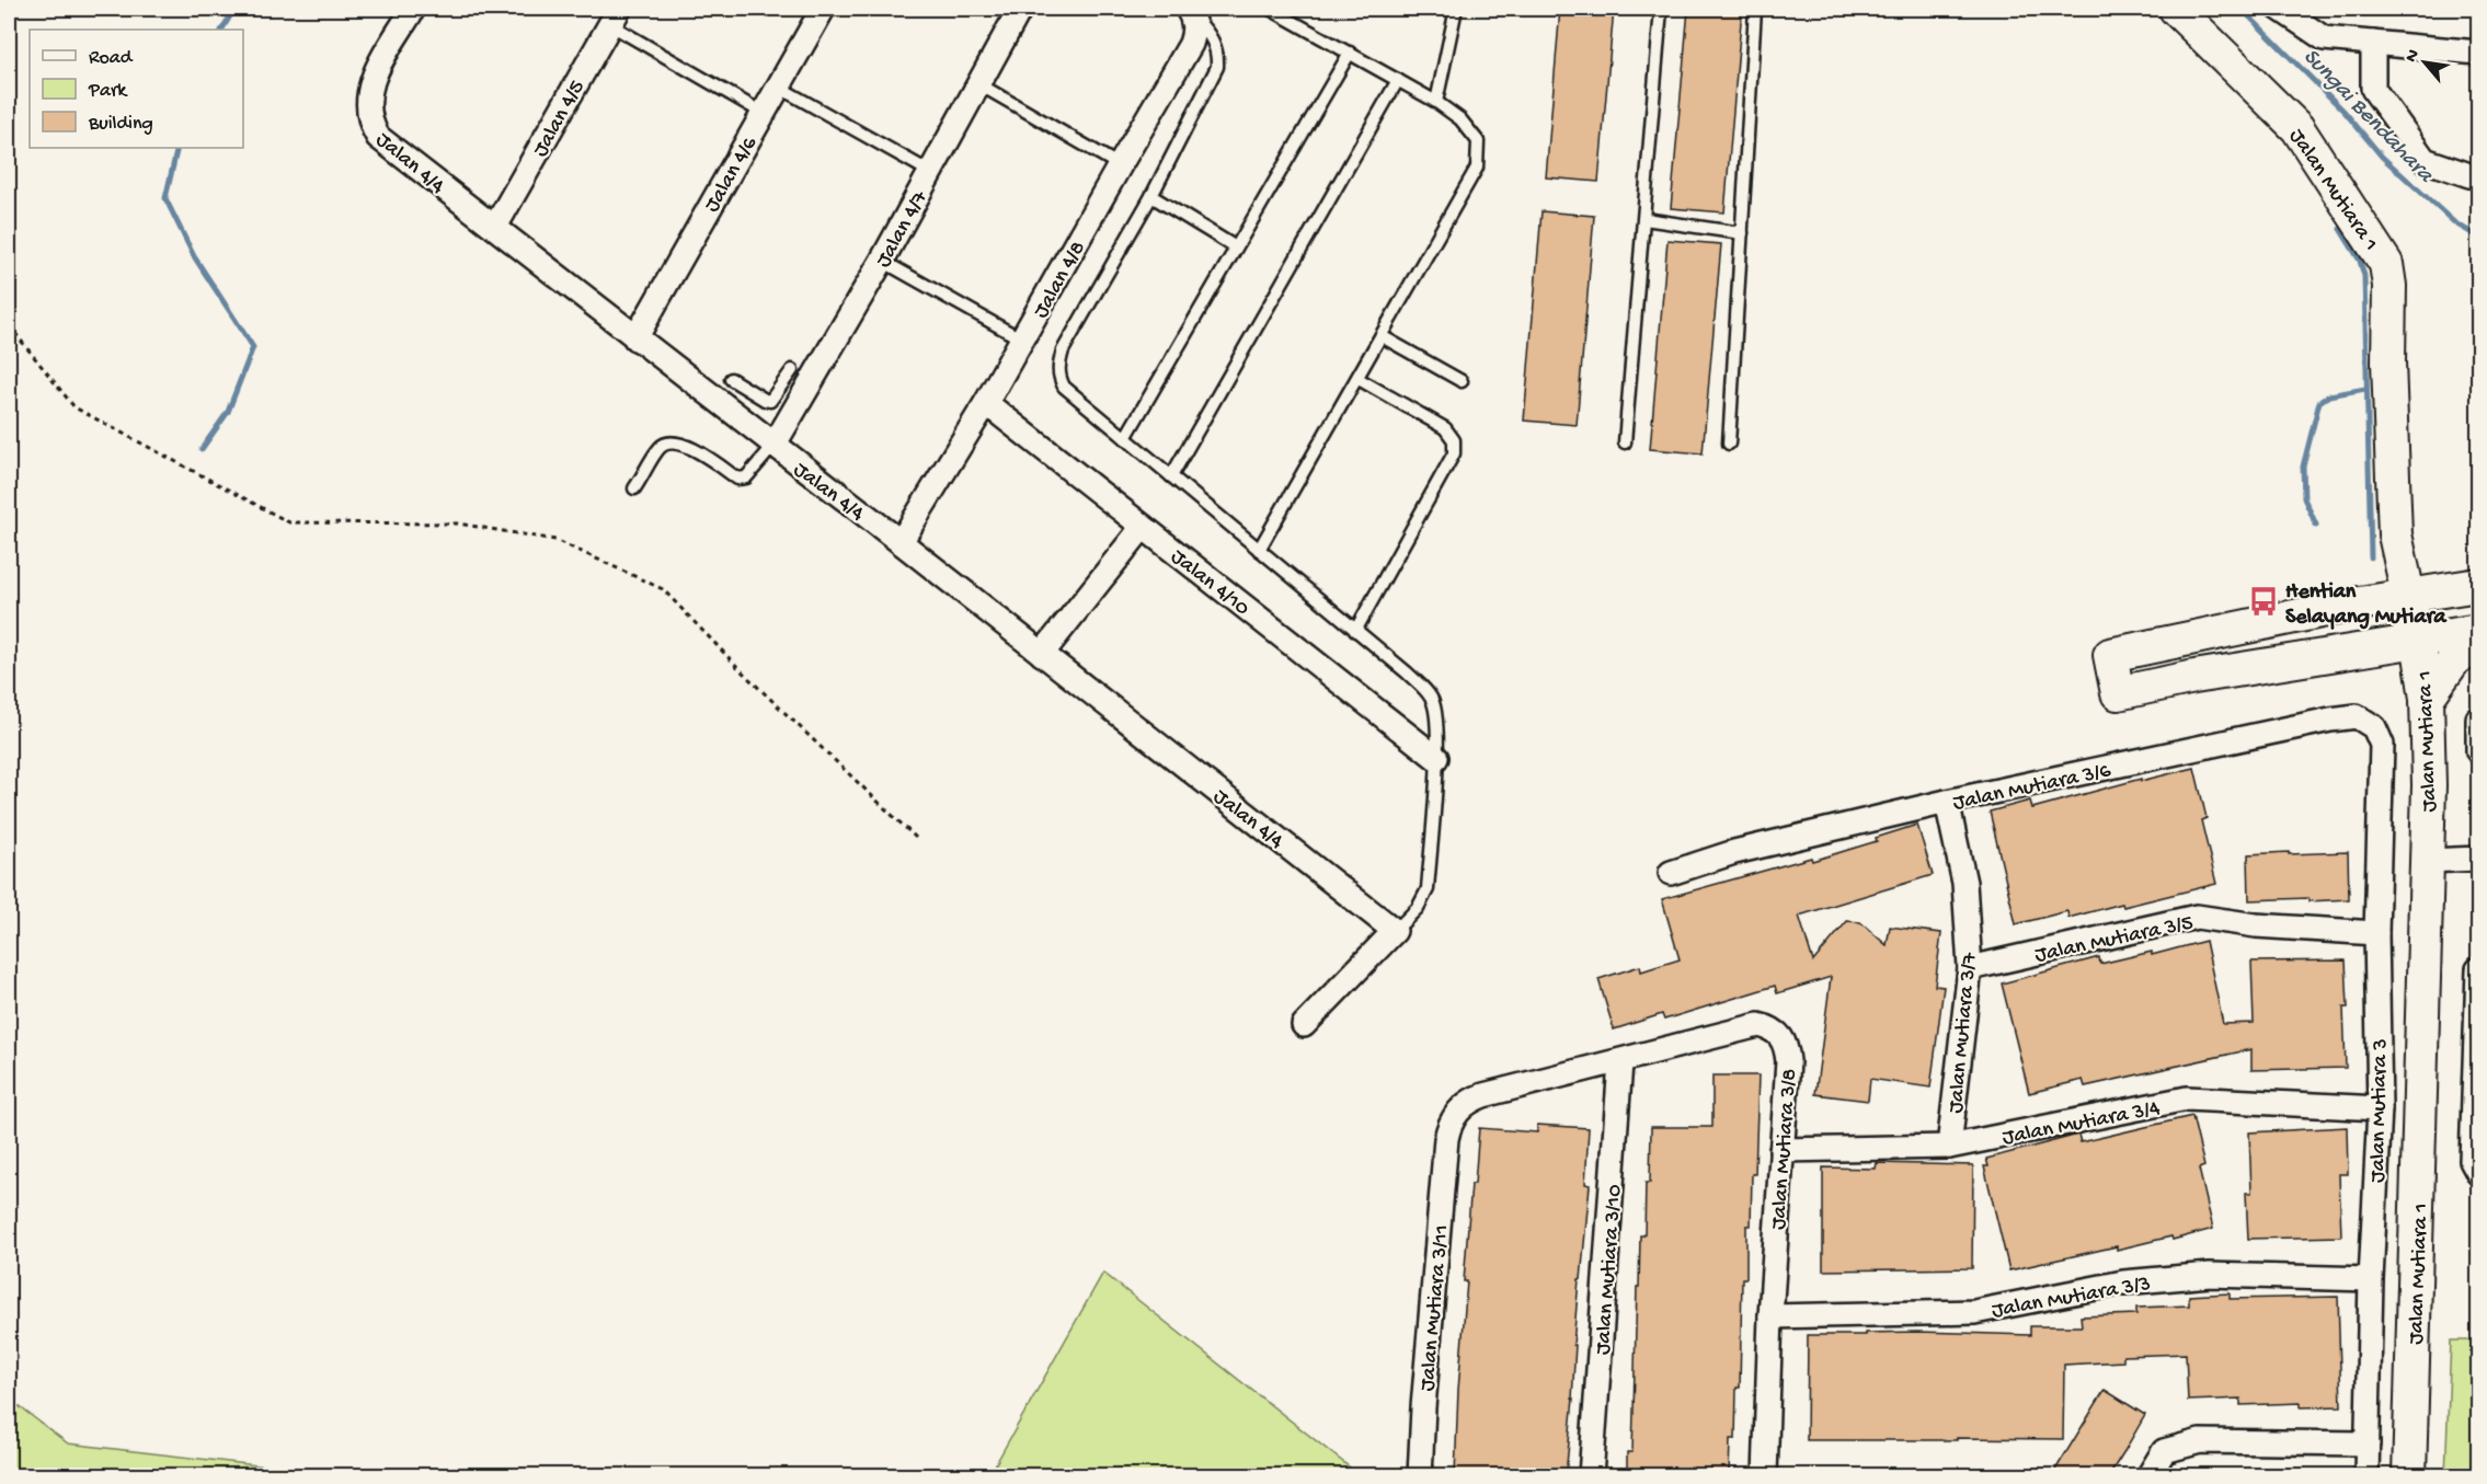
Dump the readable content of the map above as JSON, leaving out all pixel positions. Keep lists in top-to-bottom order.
{
  "streets": {
    "street": [
      "Jalan 4/5",
      "Jalan 4/4",
      "Jalan 4/6",
      "Jalan Mutiara 1",
      "Jalan 4/7",
      "Jalan 4/8",
      "Jalan 4/10",
      "Jalan Mutiara 3/6",
      "Jalan Mutiara 3/5",
      "Jalan Mutiara 3/7",
      "Jalan Mutiara 3",
      "Jalan Mutiara 3/4",
      "Jalan Mutiara 3/8",
      "Jalan Mutiara 3/10",
      "Jalan Mutiara 3/3",
      "Jalan Mutiara 3/11"
    ]
  },
  "crossings": [
    ["Jalan 4/5", "Jalan 4/4"],
    ["Jalan 4/4", "Jalan 4/6"],
    ["Jalan 4/4", "Jalan 4/7"],
    ["Jalan 4/4", "Jalan 4/8"],
    ["Jalan 4/8", "Jalan 4/10"],
    ["Jalan Mutiara 3/6", "Jalan Mutiara 3/7"],
    ["Jalan Mutiara 3/6", "Jalan Mutiara 3"],
    ["Jalan Mutiara 3/5", "Jalan Mutiara 3/7"],
    ["Jalan Mutiara 3/5", "Jalan Mutiara 3"],
    ["Jalan Mutiara 3/7", "Jalan Mutiara 3/4"],
    ["Jalan Mutiara 3", "Jalan Mutiara 3/4"],
    ["Jalan Mutiara 3", "Jalan Mutiara 3/3"],
    ["Jalan Mutiara 3/4", "Jalan Mutiara 3/8"],
    ["Jalan Mutiara 3/8", "Jalan Mutiara 3/10"],
    ["Jalan Mutiara 3/8", "Jalan Mutiara 3/3"],
    ["Jalan Mutiara 3/8", "Jalan Mutiara 3/11"]
  ],
  "water": ["Sungai Bendahara"],
  "places": {
    "bus stop": ["Hentian Selayang Mutiara"]
  },
  "legend": ["Road", "Park", "Building"],
  "north": "top left"
}
